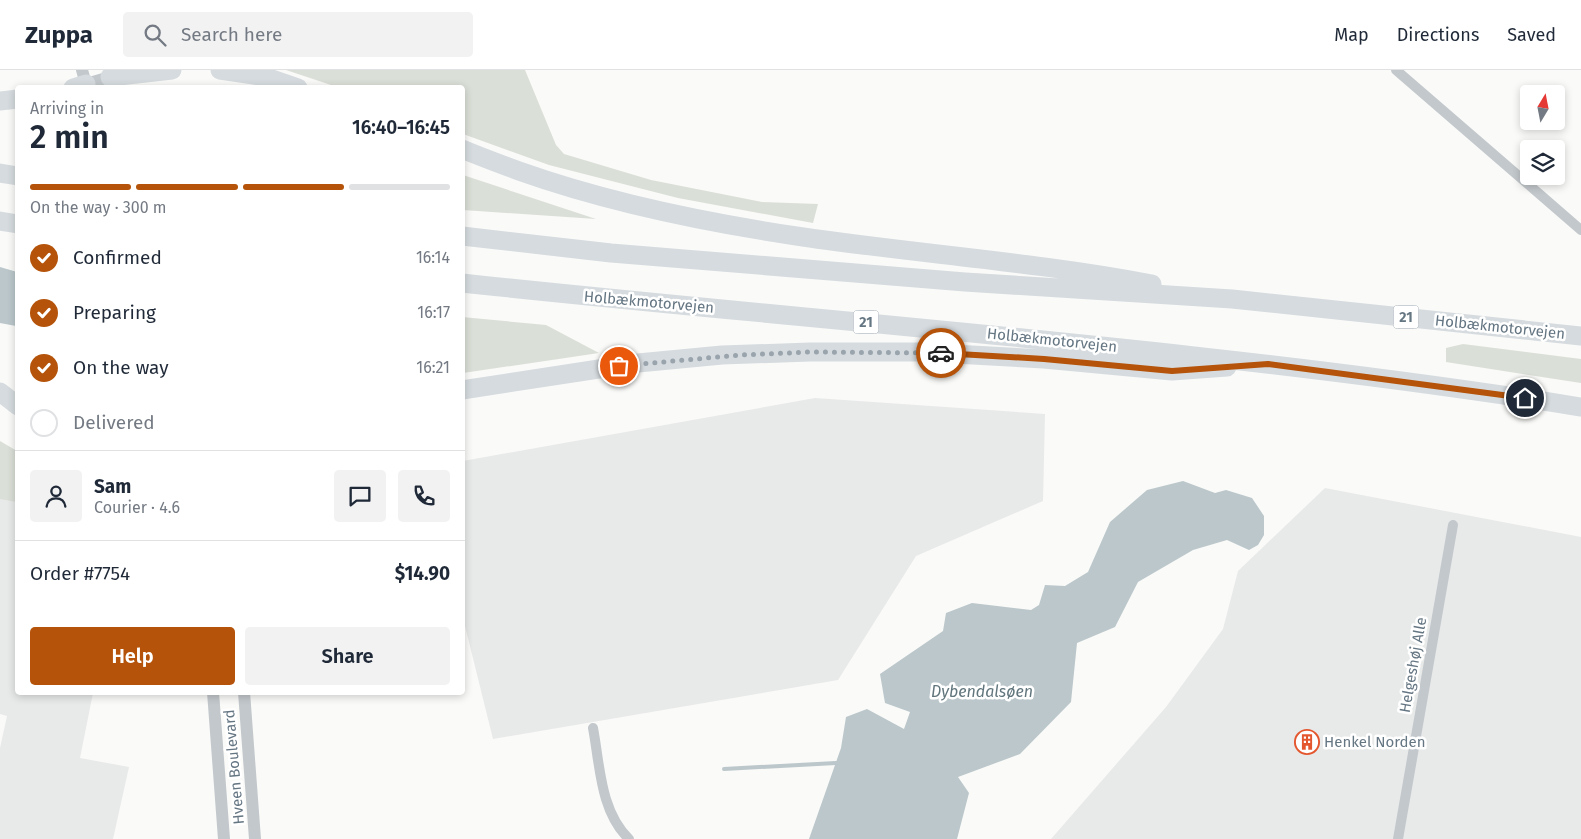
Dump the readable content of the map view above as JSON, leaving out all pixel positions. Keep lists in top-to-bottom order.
{
  "streets": {
    "highway": ["Holbækmotorvejen", "21"],
    "street": ["Helgeshøj Alle", "Hveen Boulevard"]
  },
  "water": ["Dybendalsøen"],
  "places": {
    "building": ["Henkel Norden"]
  },
  "north": "top",
  "page": {
    "header": "Zuppa",
    "search": "Search here",
    "nav": ["Map", "Directions", "Saved"],
    "heading": ["2 min", "Arriving in", "16:40–16:45"],
    "panel": [
      "Sam",
      "Courier · 4.6",
      "Order #7754",
      "$14.90"
    ],
    "bar": "On the way · 300 m",
    "list": [
      ["Confirmed", "16:14"],
      ["Preparing", "16:17"],
      ["On the way", "16:21"],
      "Delivered"
    ],
    "buttons": ["Help", "Share"]
  }
}
